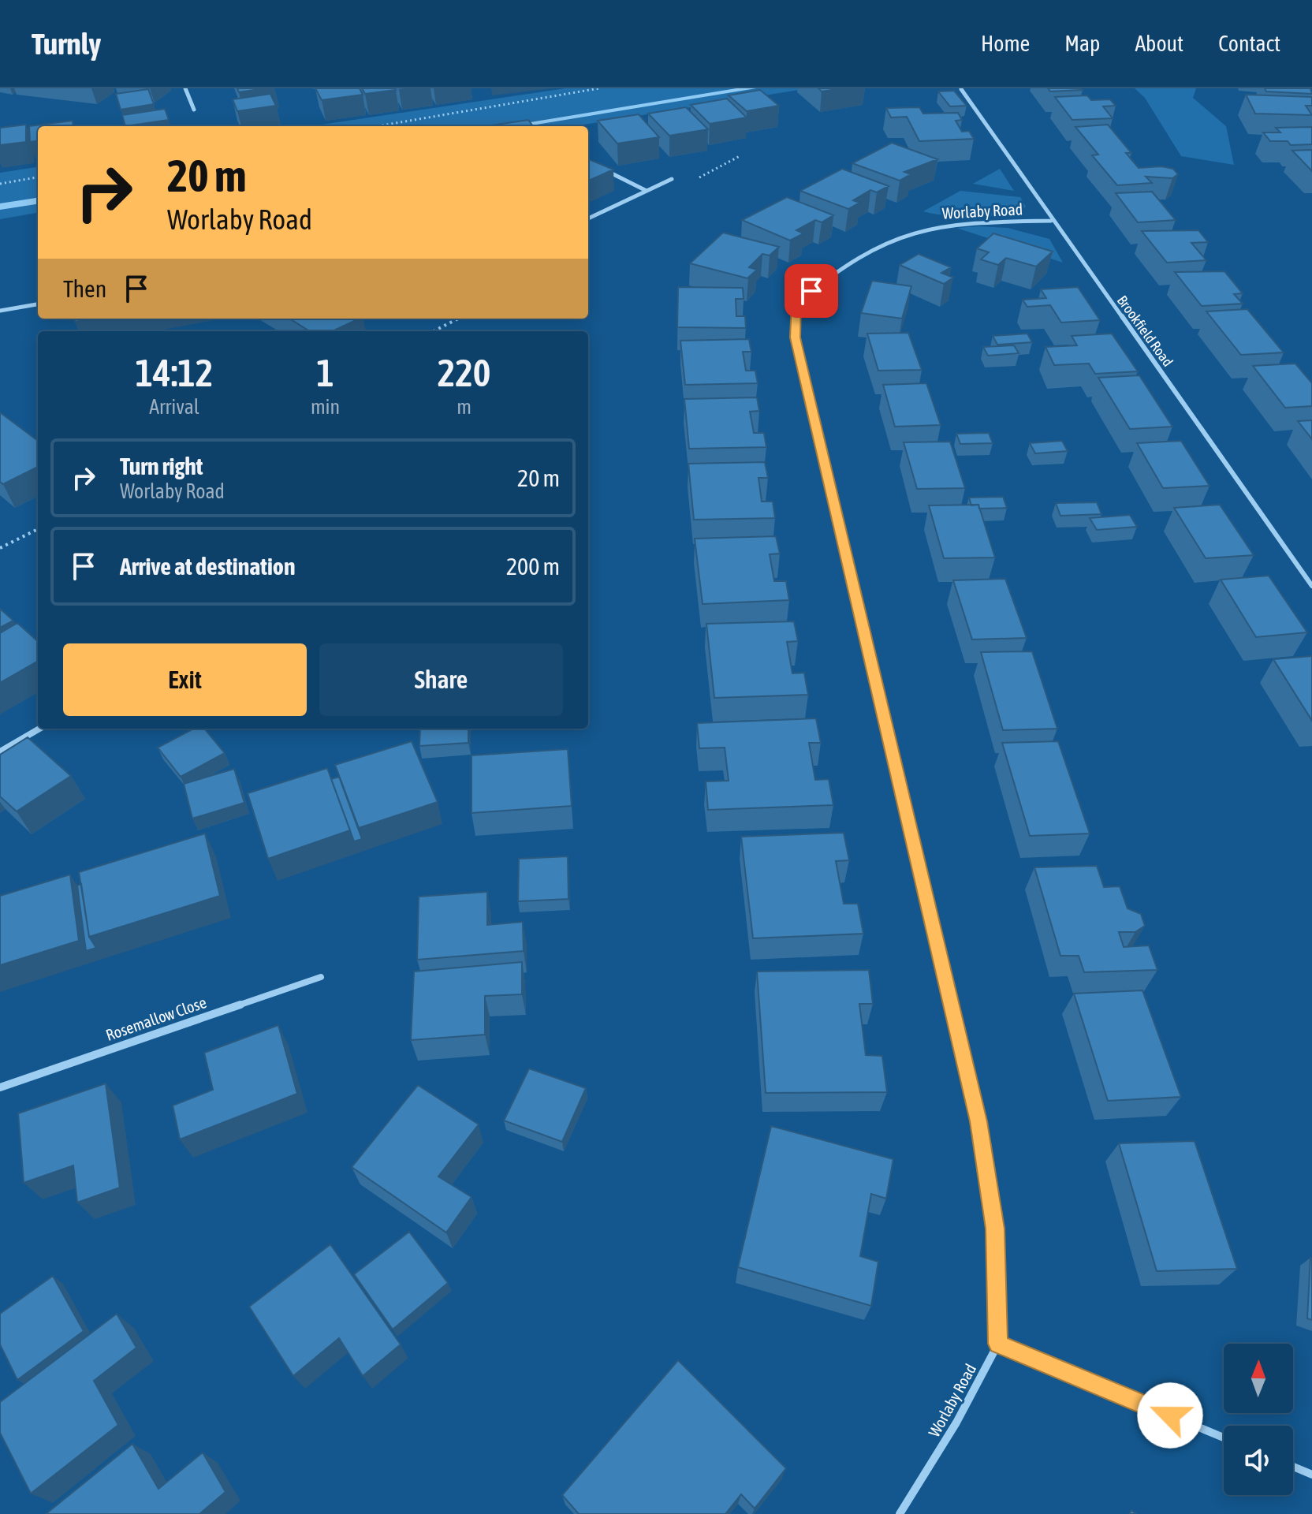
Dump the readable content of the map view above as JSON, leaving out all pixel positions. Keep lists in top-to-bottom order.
{
  "streets": {
    "street": ["Worlaby Road", "Brookfield Road", "Rosemallow Close"]
  },
  "crossings": [
    ["Worlaby Road", "Brookfield Road"]
  ],
  "north": "top",
  "page": {
    "header": "Turnly",
    "nav": [
      "Home",
      "Map",
      "About",
      "Contact"
    ],
    "turn": ["20 m", "Worlaby Road"],
    "then": "Then",
    "eta": [
      "14:12",
      "Arrival",
      "1",
      "min",
      "220",
      "m"
    ],
    "list": [
      {
        "name": "Turn right",
        "note": "Worlaby Road",
        "value": "20 m"
      },
      {
        "name": "Arrive at destination",
        "value": "200 m"
      }
    ],
    "buttons": ["Exit", "Share"]
  }
}
